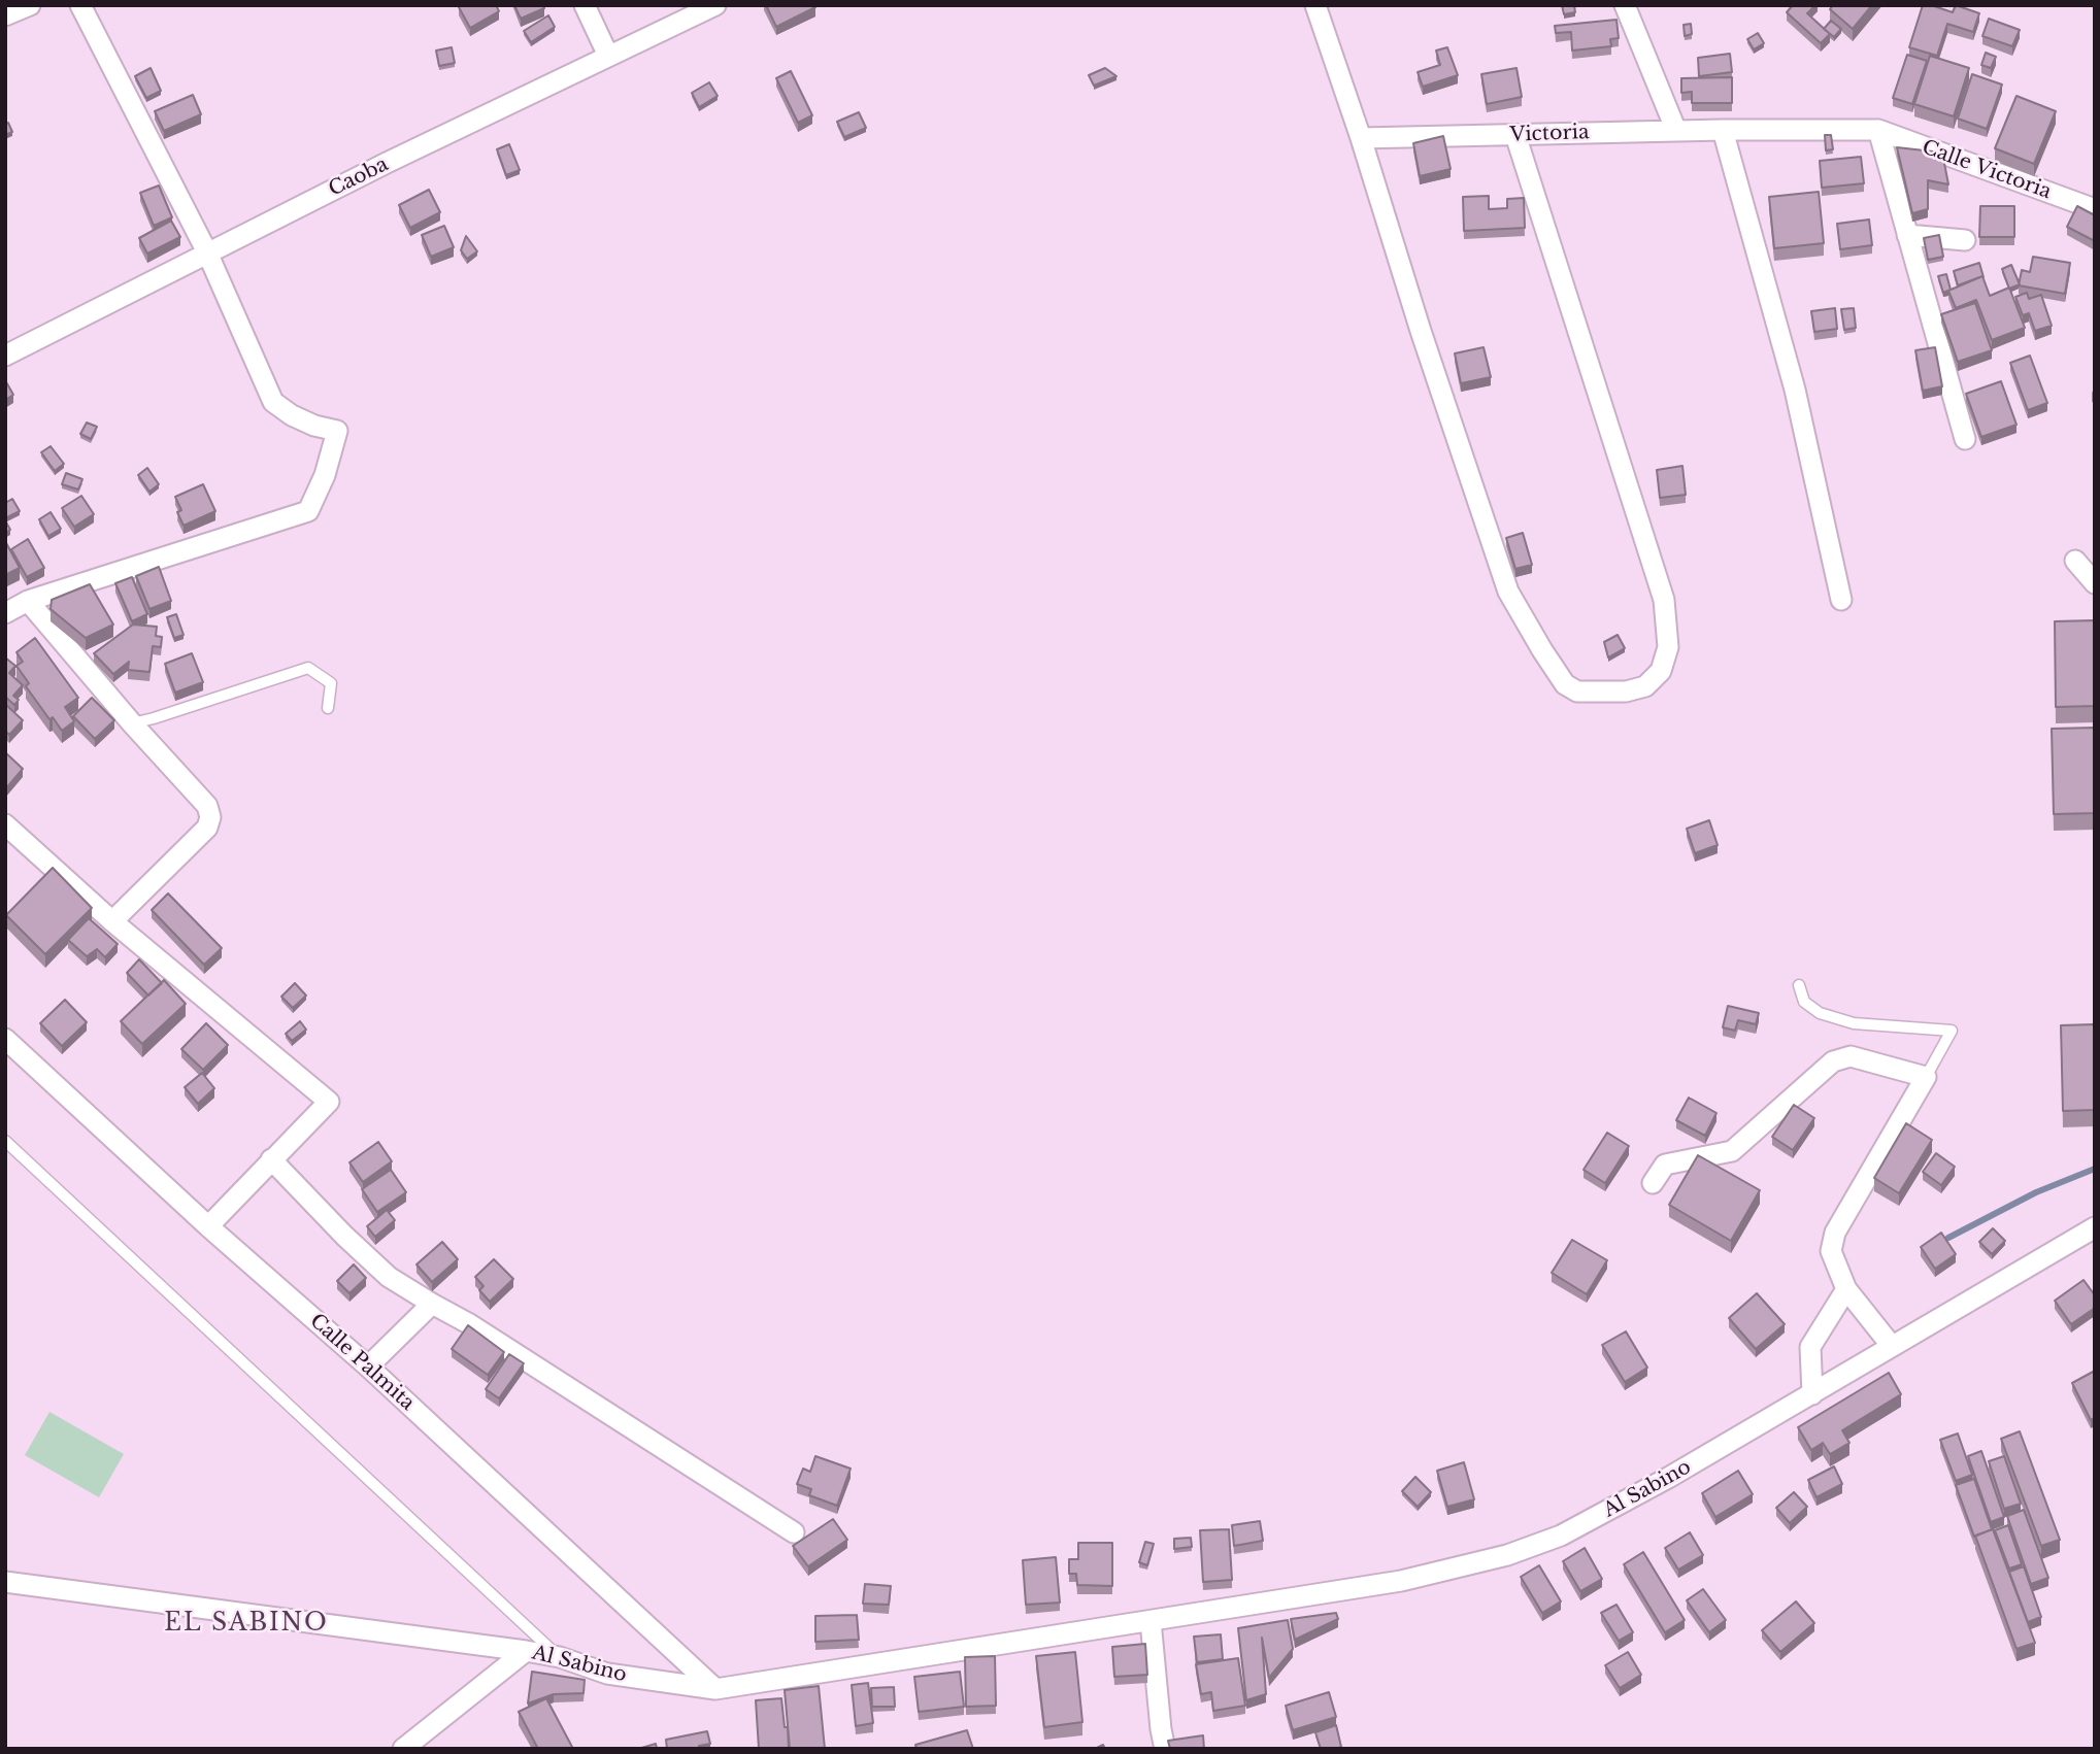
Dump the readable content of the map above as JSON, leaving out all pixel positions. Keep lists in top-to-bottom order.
{
  "streets": {
    "street": [
      "Victoria",
      "Calle Victoria",
      "Caoba",
      "Calle Palmita",
      "Al Sabino"
    ]
  },
  "crossings": [
    ["Victoria", "Calle Victoria"],
    ["Calle Palmita", "Al Sabino"]
  ],
  "districts": ["EL SABINO"]
}
